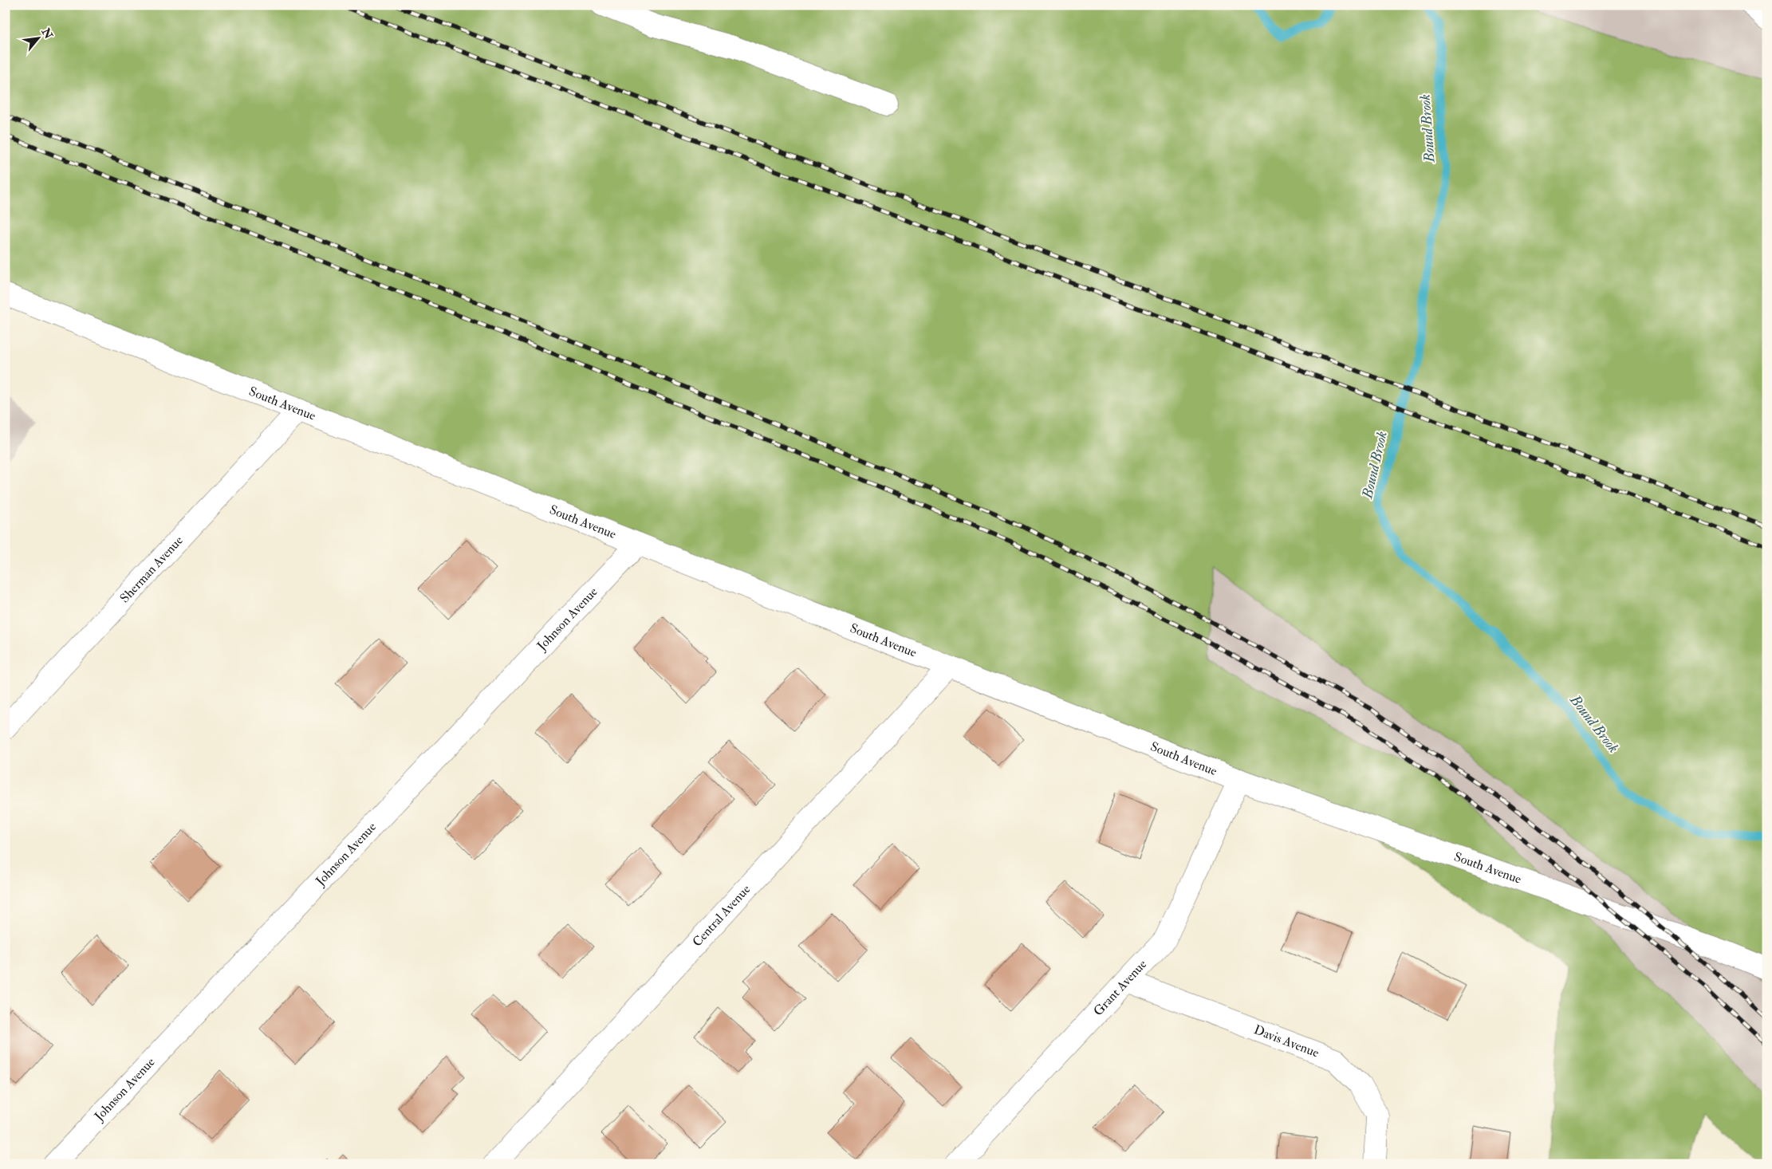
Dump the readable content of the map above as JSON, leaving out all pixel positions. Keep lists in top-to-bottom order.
{
  "streets": {
    "street": [
      "South Avenue",
      "Sherman Avenue",
      "Johnson Avenue",
      "Central Avenue",
      "Grant Avenue",
      "Davis Avenue"
    ]
  },
  "crossings": [
    ["South Avenue", "Sherman Avenue"],
    ["South Avenue", "Johnson Avenue"],
    ["South Avenue", "Central Avenue"],
    ["South Avenue", "Grant Avenue"],
    ["Grant Avenue", "Davis Avenue"]
  ],
  "water": ["Bound Brook"],
  "north": "top right"
}
